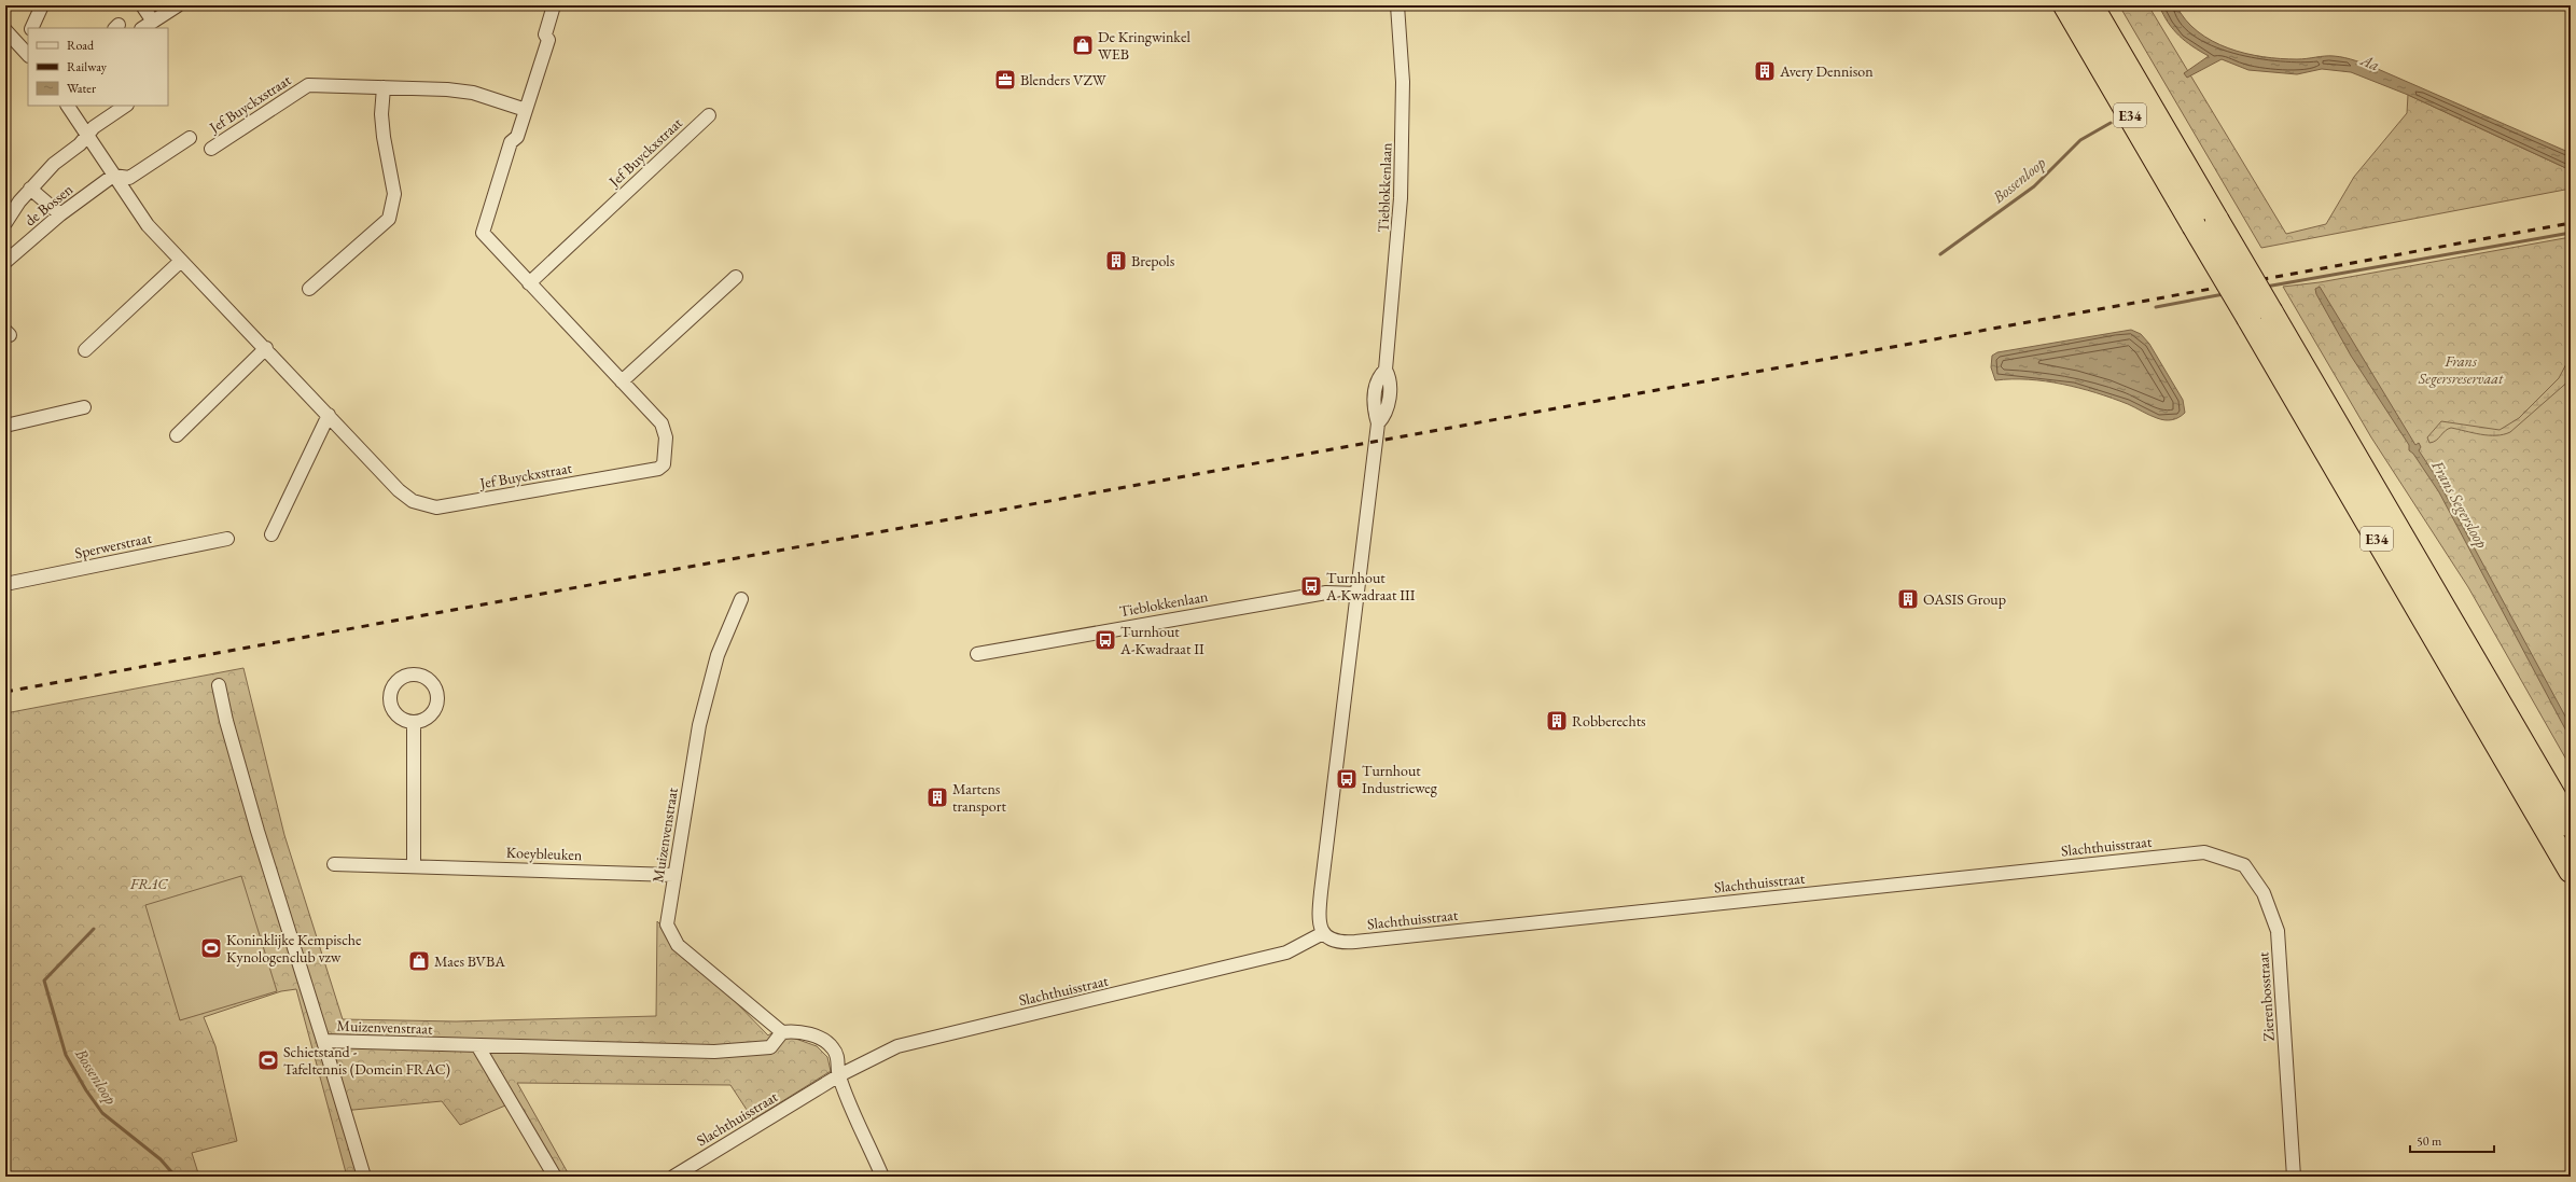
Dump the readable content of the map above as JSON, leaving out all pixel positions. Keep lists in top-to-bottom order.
{
  "streets": {
    "highway": ["E34"],
    "street": [
      "Jef Buyckxstraat",
      "Tieblokkenlaan",
      "de Bossen",
      "Sperwerstraat",
      "Muizenvenstraat",
      "Slachthuisstraat",
      "Koeybleuken",
      "Zierenbosstraat"
    ]
  },
  "crossings": [
    ["Jef Buyckxstraat", "de Bossen"],
    ["Tieblokkenlaan", "Slachthuisstraat"],
    ["Muizenvenstraat", "Koeybleuken"],
    ["Slachthuisstraat", "Zierenbosstraat"]
  ],
  "water": ["Aa", "Bossenloop", "Frans Segersloop"],
  "parks": ["Frans Segersreservaat", "FRAC"],
  "places": {
    "shop": ["De Kringwinkel WEB", "Maes BVBA"],
    "building": [
      "Avery Dennison",
      "Brepols",
      "OASIS Group",
      "Robberechts",
      "Martens transport"
    ],
    "office": ["Blenders VZW"],
    "bus stop": ["Turnhout A-Kwadraat III", "Turnhout A-Kwadraat II", "Turnhout Industrieweg"],
    "sports": ["Koninklijke Kempische Kynologenclub vzw", "Schietstand - Tafeltennis (Domein FRAC)"]
  },
  "legend": ["Road", "Railway", "Water"],
  "scale_bar": "50 m"
}
